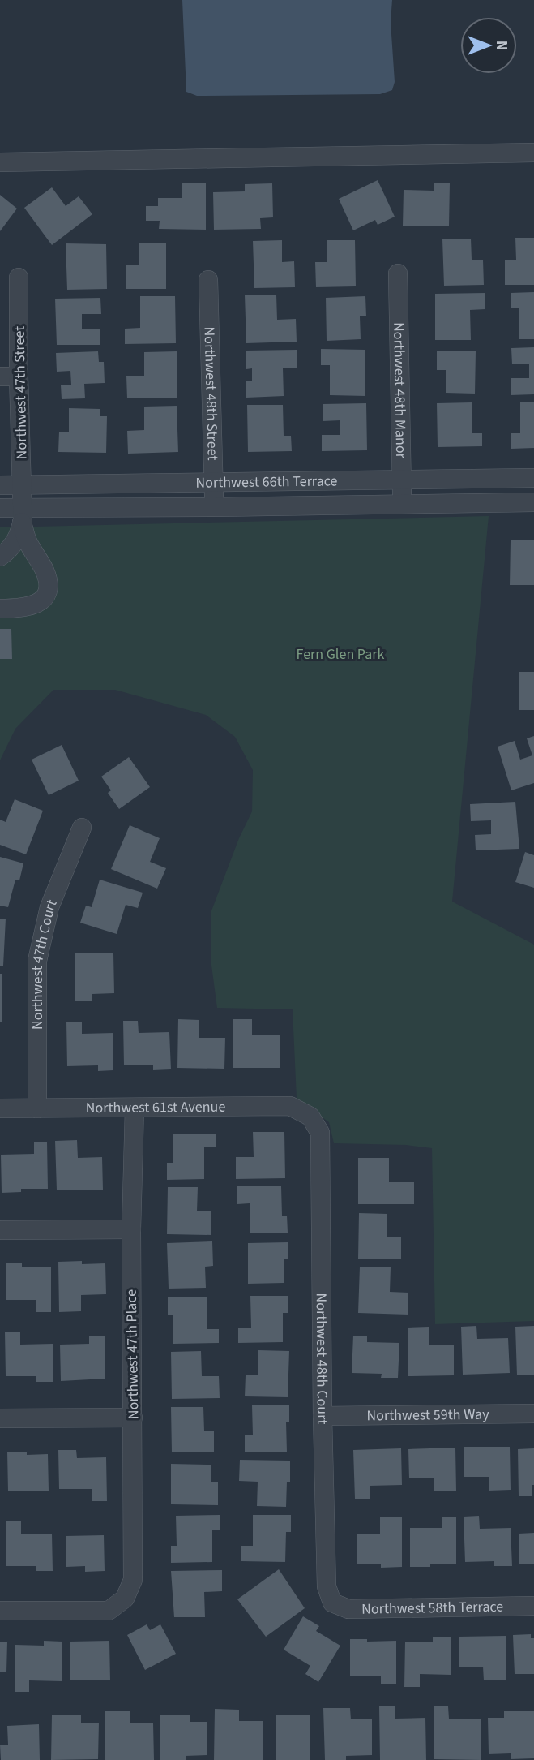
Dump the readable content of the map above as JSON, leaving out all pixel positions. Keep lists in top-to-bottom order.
{
  "streets": {
    "street": [
      "Northwest 48th Manor",
      "Northwest 47th Street",
      "Northwest 48th Street",
      "Northwest 66th Terrace",
      "Northwest 47th Court",
      "Northwest 61st Avenue",
      "Northwest 47th Place",
      "Northwest 48th Court",
      "Northwest 59th Way",
      "Northwest 58th Terrace"
    ]
  },
  "crossings": [
    ["Northwest 48th Manor", "Northwest 66th Terrace"],
    ["Northwest 47th Street", "Northwest 66th Terrace"],
    ["Northwest 48th Street", "Northwest 66th Terrace"],
    ["Northwest 47th Court", "Northwest 61st Avenue"],
    ["Northwest 61st Avenue", "Northwest 47th Place"],
    ["Northwest 61st Avenue", "Northwest 48th Court"],
    ["Northwest 48th Court", "Northwest 59th Way"],
    ["Northwest 48th Court", "Northwest 58th Terrace"]
  ],
  "parks": ["Fern Glen Park"],
  "north": "right"
}
